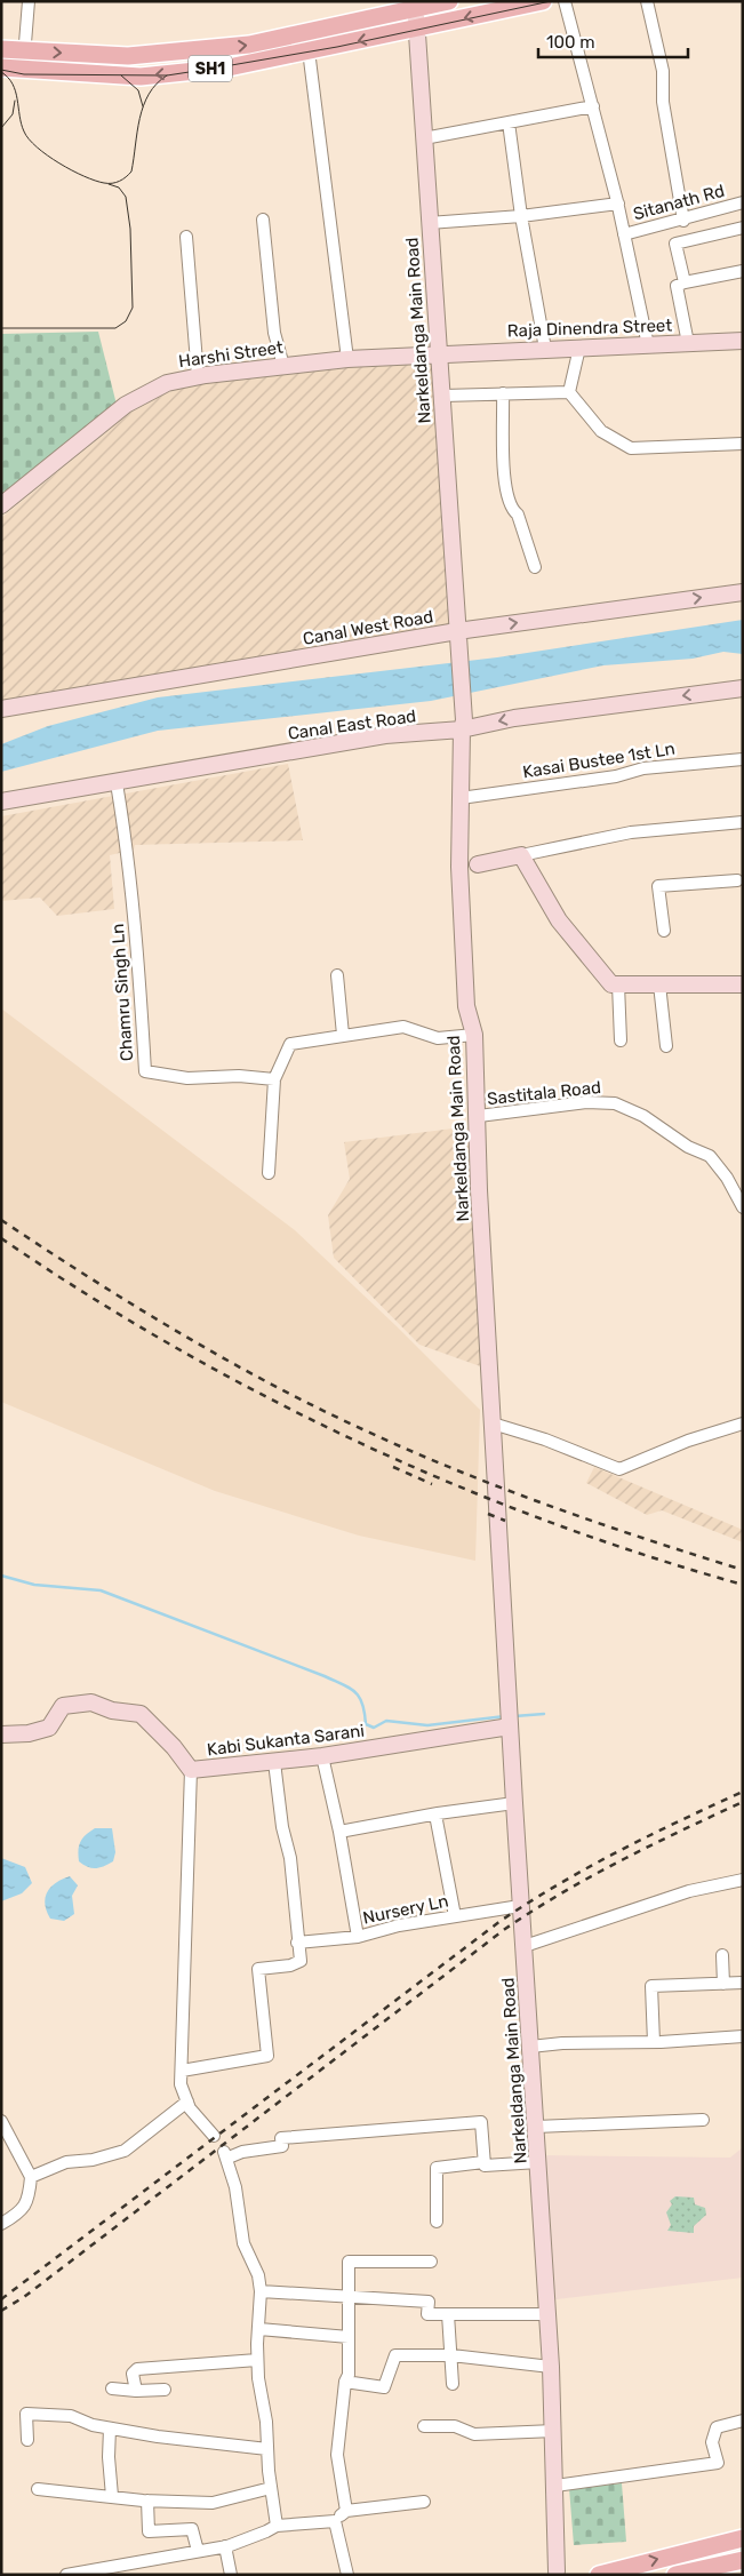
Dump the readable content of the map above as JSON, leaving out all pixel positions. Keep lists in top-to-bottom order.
{
  "streets": {
    "main road": [
      "SH1",
      "Raja Dinendra Street",
      "Narkeldanga Main Road",
      "Harshi Street",
      "Canal West Road",
      "Canal East Road",
      "Kabi Sukanta Sarani"
    ],
    "street": [
      "Sitanath Rd",
      "Kasai Bustee 1st Ln",
      "Chamru Singh Ln",
      "Sastitala Road",
      "Nursery Ln"
    ]
  },
  "crossings": [
    ["SH1", "Narkeldanga Main Road"],
    ["Raja Dinendra Street", "Narkeldanga Main Road"],
    ["Raja Dinendra Street", "Harshi Street"],
    ["Narkeldanga Main Road", "Harshi Street"],
    ["Narkeldanga Main Road", "Canal West Road"],
    ["Narkeldanga Main Road", "Canal East Road"],
    ["Narkeldanga Main Road", "Kasai Bustee 1st Ln"],
    ["Narkeldanga Main Road", "Sastitala Road"],
    ["Narkeldanga Main Road", "Kabi Sukanta Sarani"],
    ["Narkeldanga Main Road", "Nursery Ln"],
    ["Canal East Road", "Chamru Singh Ln"]
  ],
  "one_way": ["Canal West Road", "Canal East Road"],
  "scale_bar": "100 m"
}
